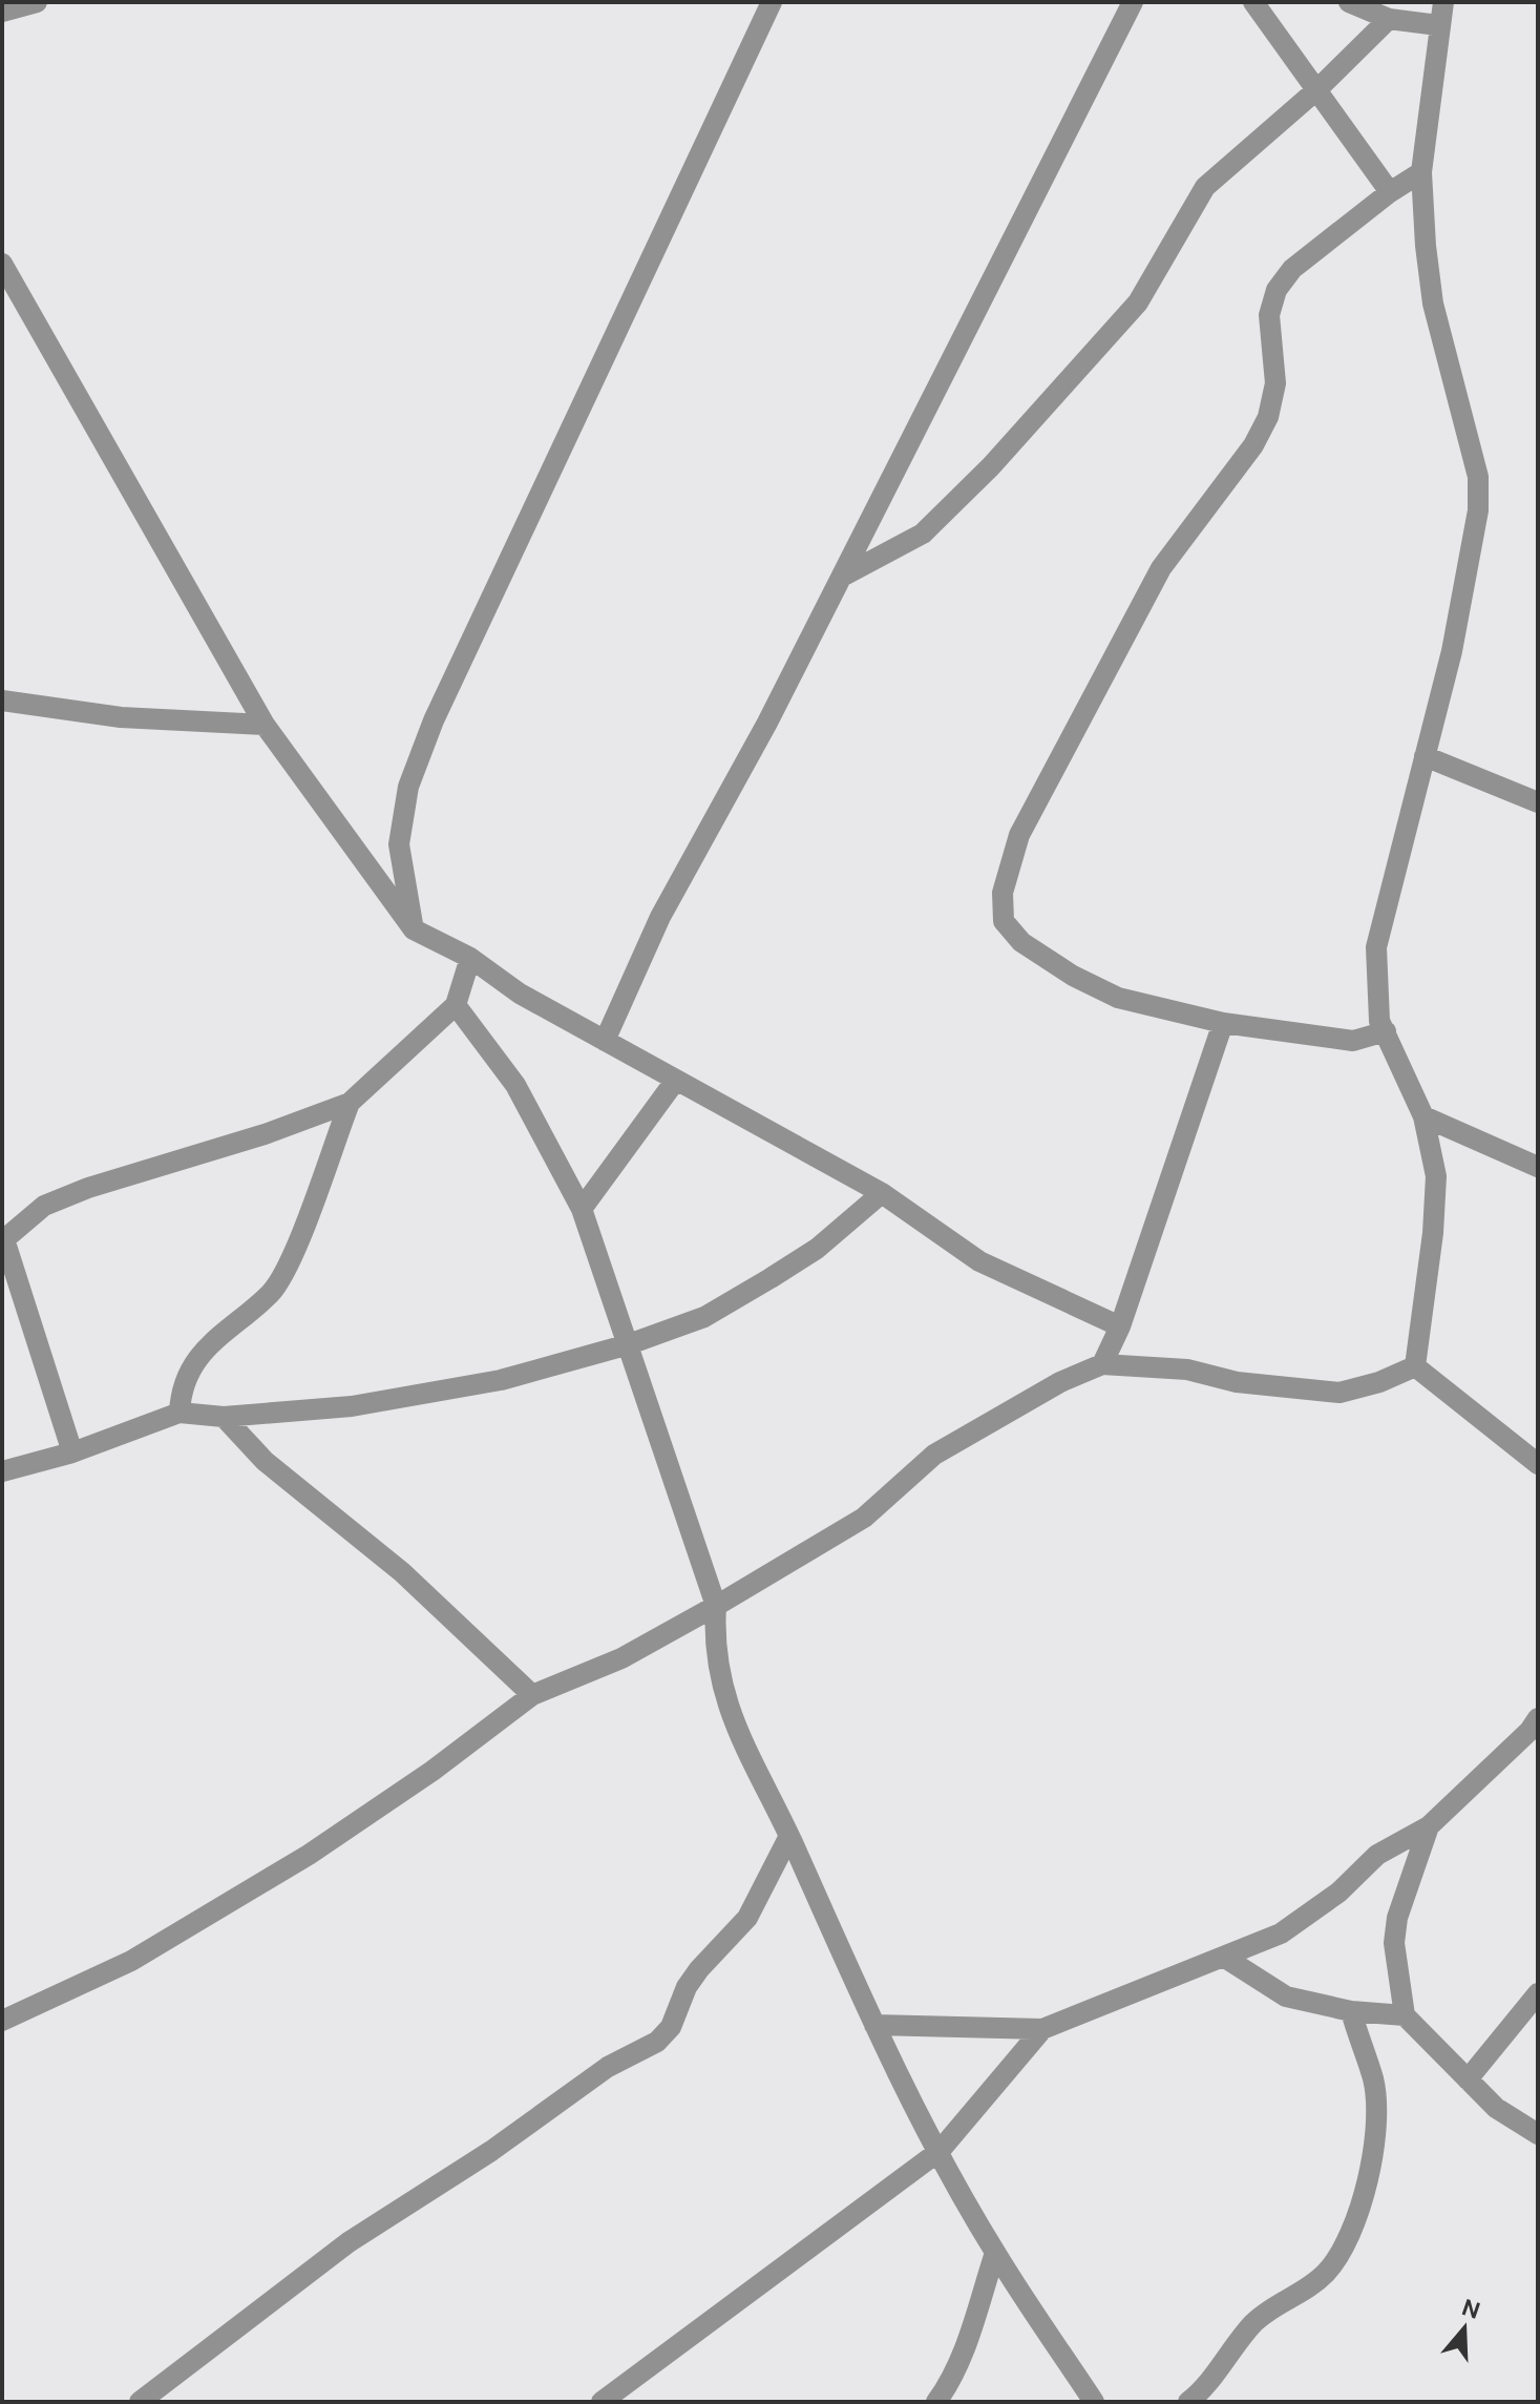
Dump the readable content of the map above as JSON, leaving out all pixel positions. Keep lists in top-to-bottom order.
{
  "north": "top"
}
